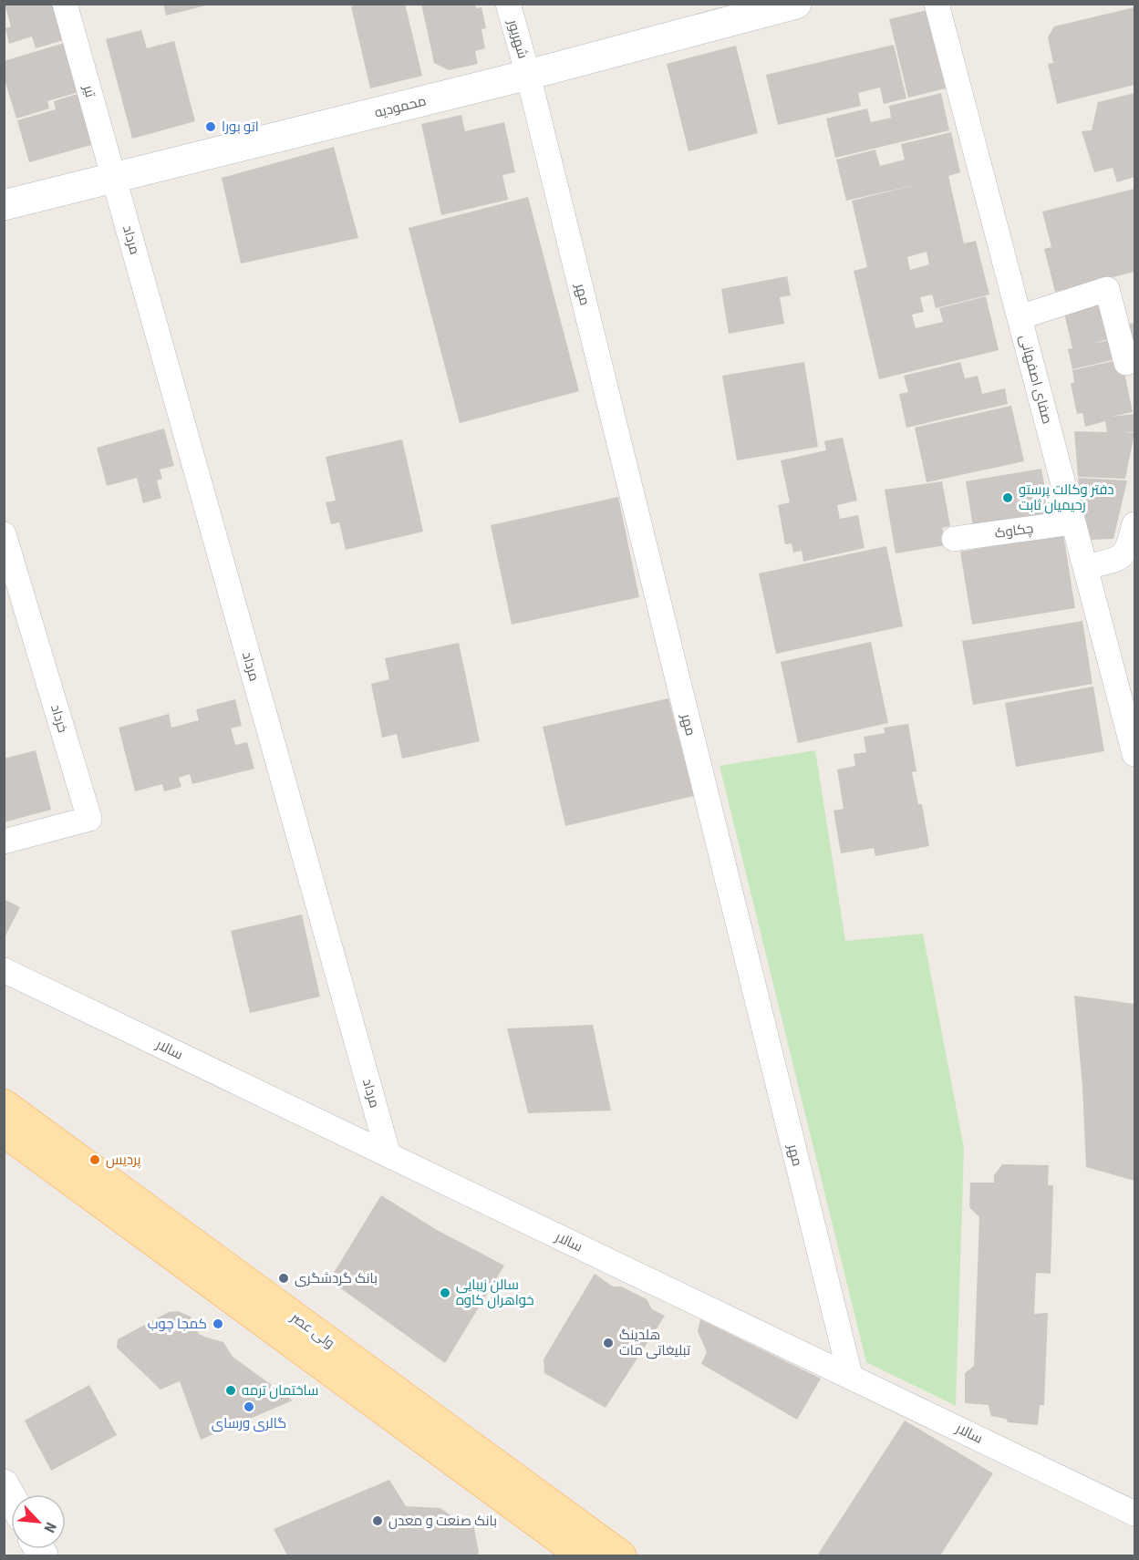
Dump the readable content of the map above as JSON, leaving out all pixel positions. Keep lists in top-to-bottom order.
{
  "streets": {
    "main road": ["ولی عصر"],
    "street": [
      "شهریور",
      "تیر",
      "محمودیه",
      "مرداد",
      "مهر",
      "صفای اصفهانی",
      "چکاوک",
      "خرداد",
      "سالار"
    ]
  },
  "crossings": [
    ["شهریور", "محمودیه"],
    ["شهریور", "مهر"],
    ["تیر", "محمودیه"],
    ["تیر", "مرداد"],
    ["محمودیه", "مرداد"],
    ["محمودیه", "مهر"],
    ["مرداد", "سالار"],
    ["مهر", "سالار"],
    ["صفای اصفهانی", "چکاوک"]
  ],
  "places": [
    "اتو بورا",
    "دفتر وکالت پرستو رحیمیان ثابت",
    "پردیس",
    "بانک گردشگری",
    "سالن زیبایی خواهران کاوه",
    "کمجا چوب",
    "هلدینگ تبلیغاتی مات",
    "ساختمان ترمه",
    "گالری ورسای",
    "بانک صنعت و معدن"
  ],
  "north": "bottom right"
}
